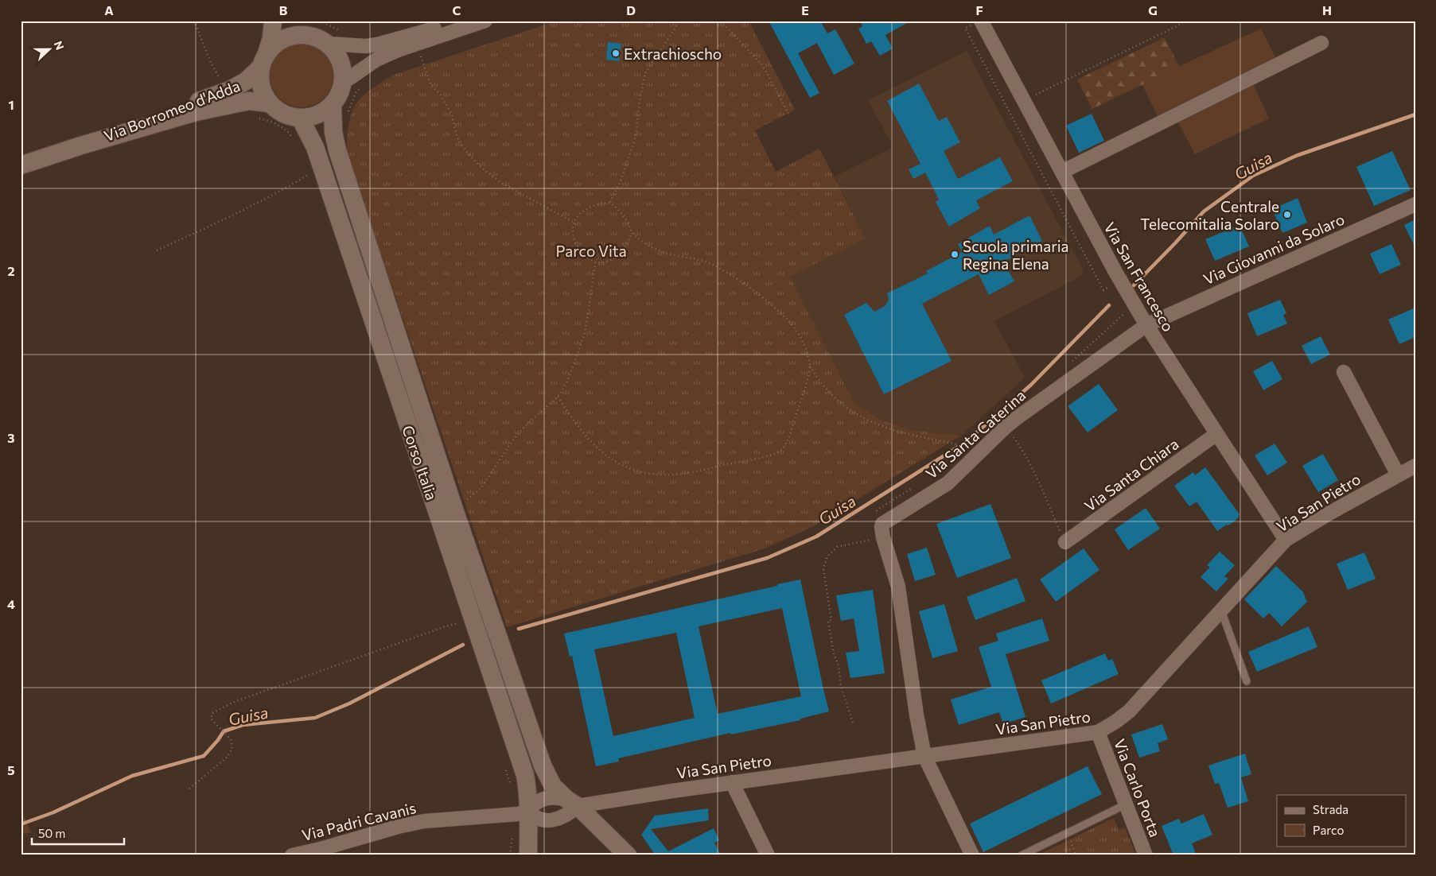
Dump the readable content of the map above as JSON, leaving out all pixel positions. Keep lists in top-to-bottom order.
{
  "streets": {
    "street": [
      "Via Borromeo d'Adda",
      "Via Giovanni da Solaro",
      "Via San Francesco",
      "Via Santa Caterina",
      "Corso Italia",
      "Via Santa Chiara",
      "Via San Pietro",
      "Via Carlo Porta",
      "Via Padri Cavanis"
    ]
  },
  "crossings": [
    ["Via Borromeo d'Adda", "Corso Italia"],
    ["Via Giovanni da Solaro", "Via San Francesco"],
    ["Via Giovanni da Solaro", "Via Santa Caterina"],
    ["Via San Francesco", "Via Santa Caterina"],
    ["Via San Francesco", "Via Santa Chiara"],
    ["Via San Francesco", "Via San Pietro"],
    ["Corso Italia", "Via San Pietro"],
    ["Corso Italia", "Via Padri Cavanis"],
    ["Via San Pietro", "Via Carlo Porta"]
  ],
  "water": ["Guisa"],
  "parks": ["Parco Vita"],
  "places": ["Extrachioscho", "Centrale Telecomitalia Solaro", "Scuola primaria Regina Elena"],
  "legend": ["Strada", "Parco"],
  "scale_bar": "50 m",
  "north": "right",
  "grid": {
    "columns": [
      "A",
      "B",
      "C",
      "D",
      "E",
      "F",
      "G",
      "H"
    ],
    "rows": [
      "1",
      "2",
      "3",
      "4",
      "5"
    ]
  }
}
